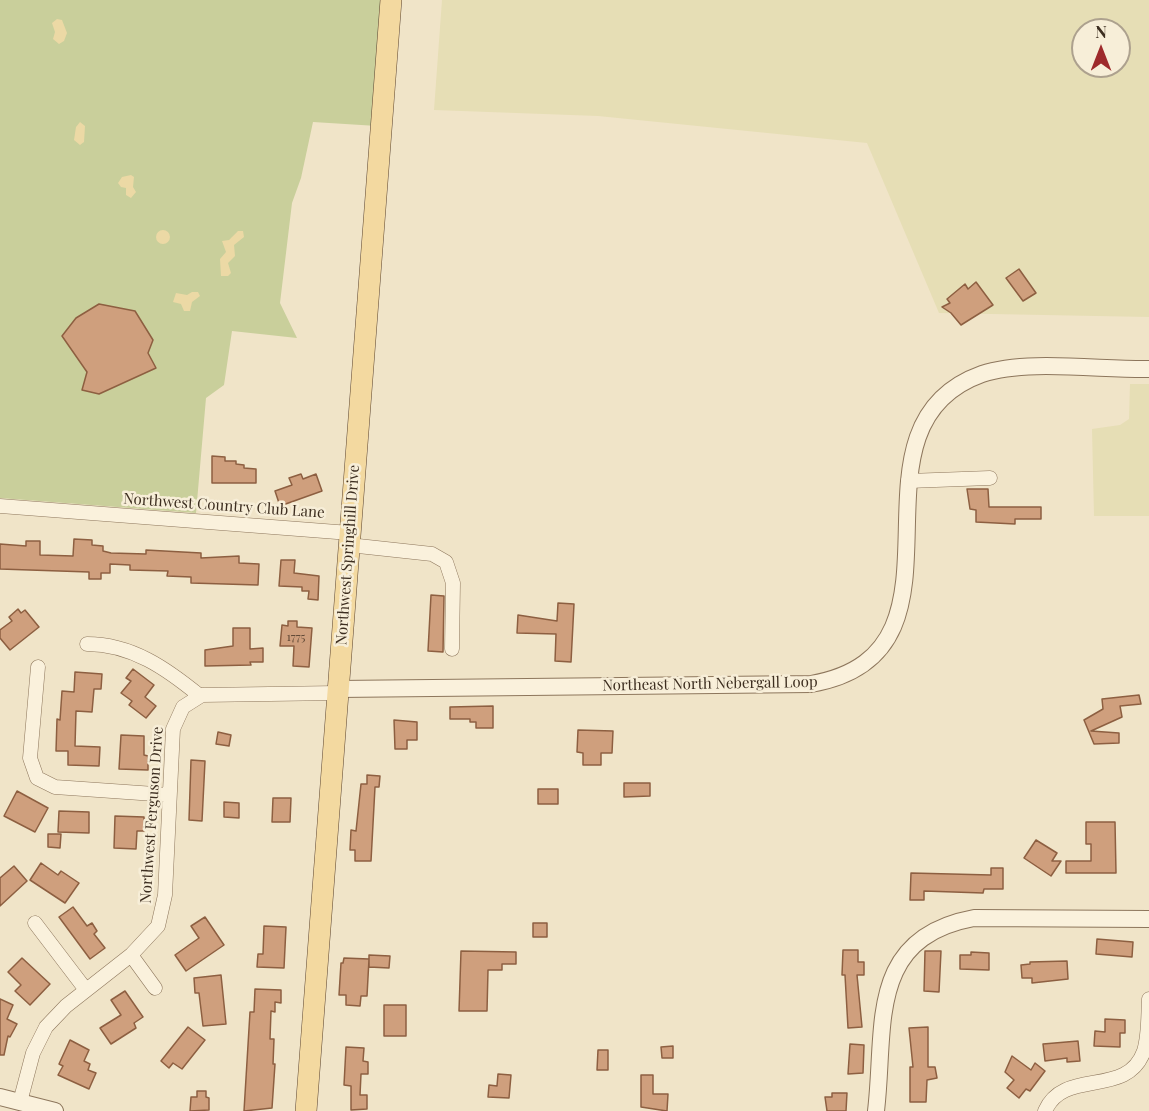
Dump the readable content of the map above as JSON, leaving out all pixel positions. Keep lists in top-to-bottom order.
{
  "streets": {
    "main road": ["Northwest Springhill Drive"],
    "street": ["Northwest Country Club Lane", "Northeast North Nebergall Loop", "Northwest Ferguson Drive"]
  },
  "crossings": [
    ["Northwest Country Club Lane", "Northwest Springhill Drive"],
    ["Northwest Springhill Drive", "Northeast North Nebergall Loop"]
  ],
  "house_numbers": ["1775"],
  "north": "top"
}
